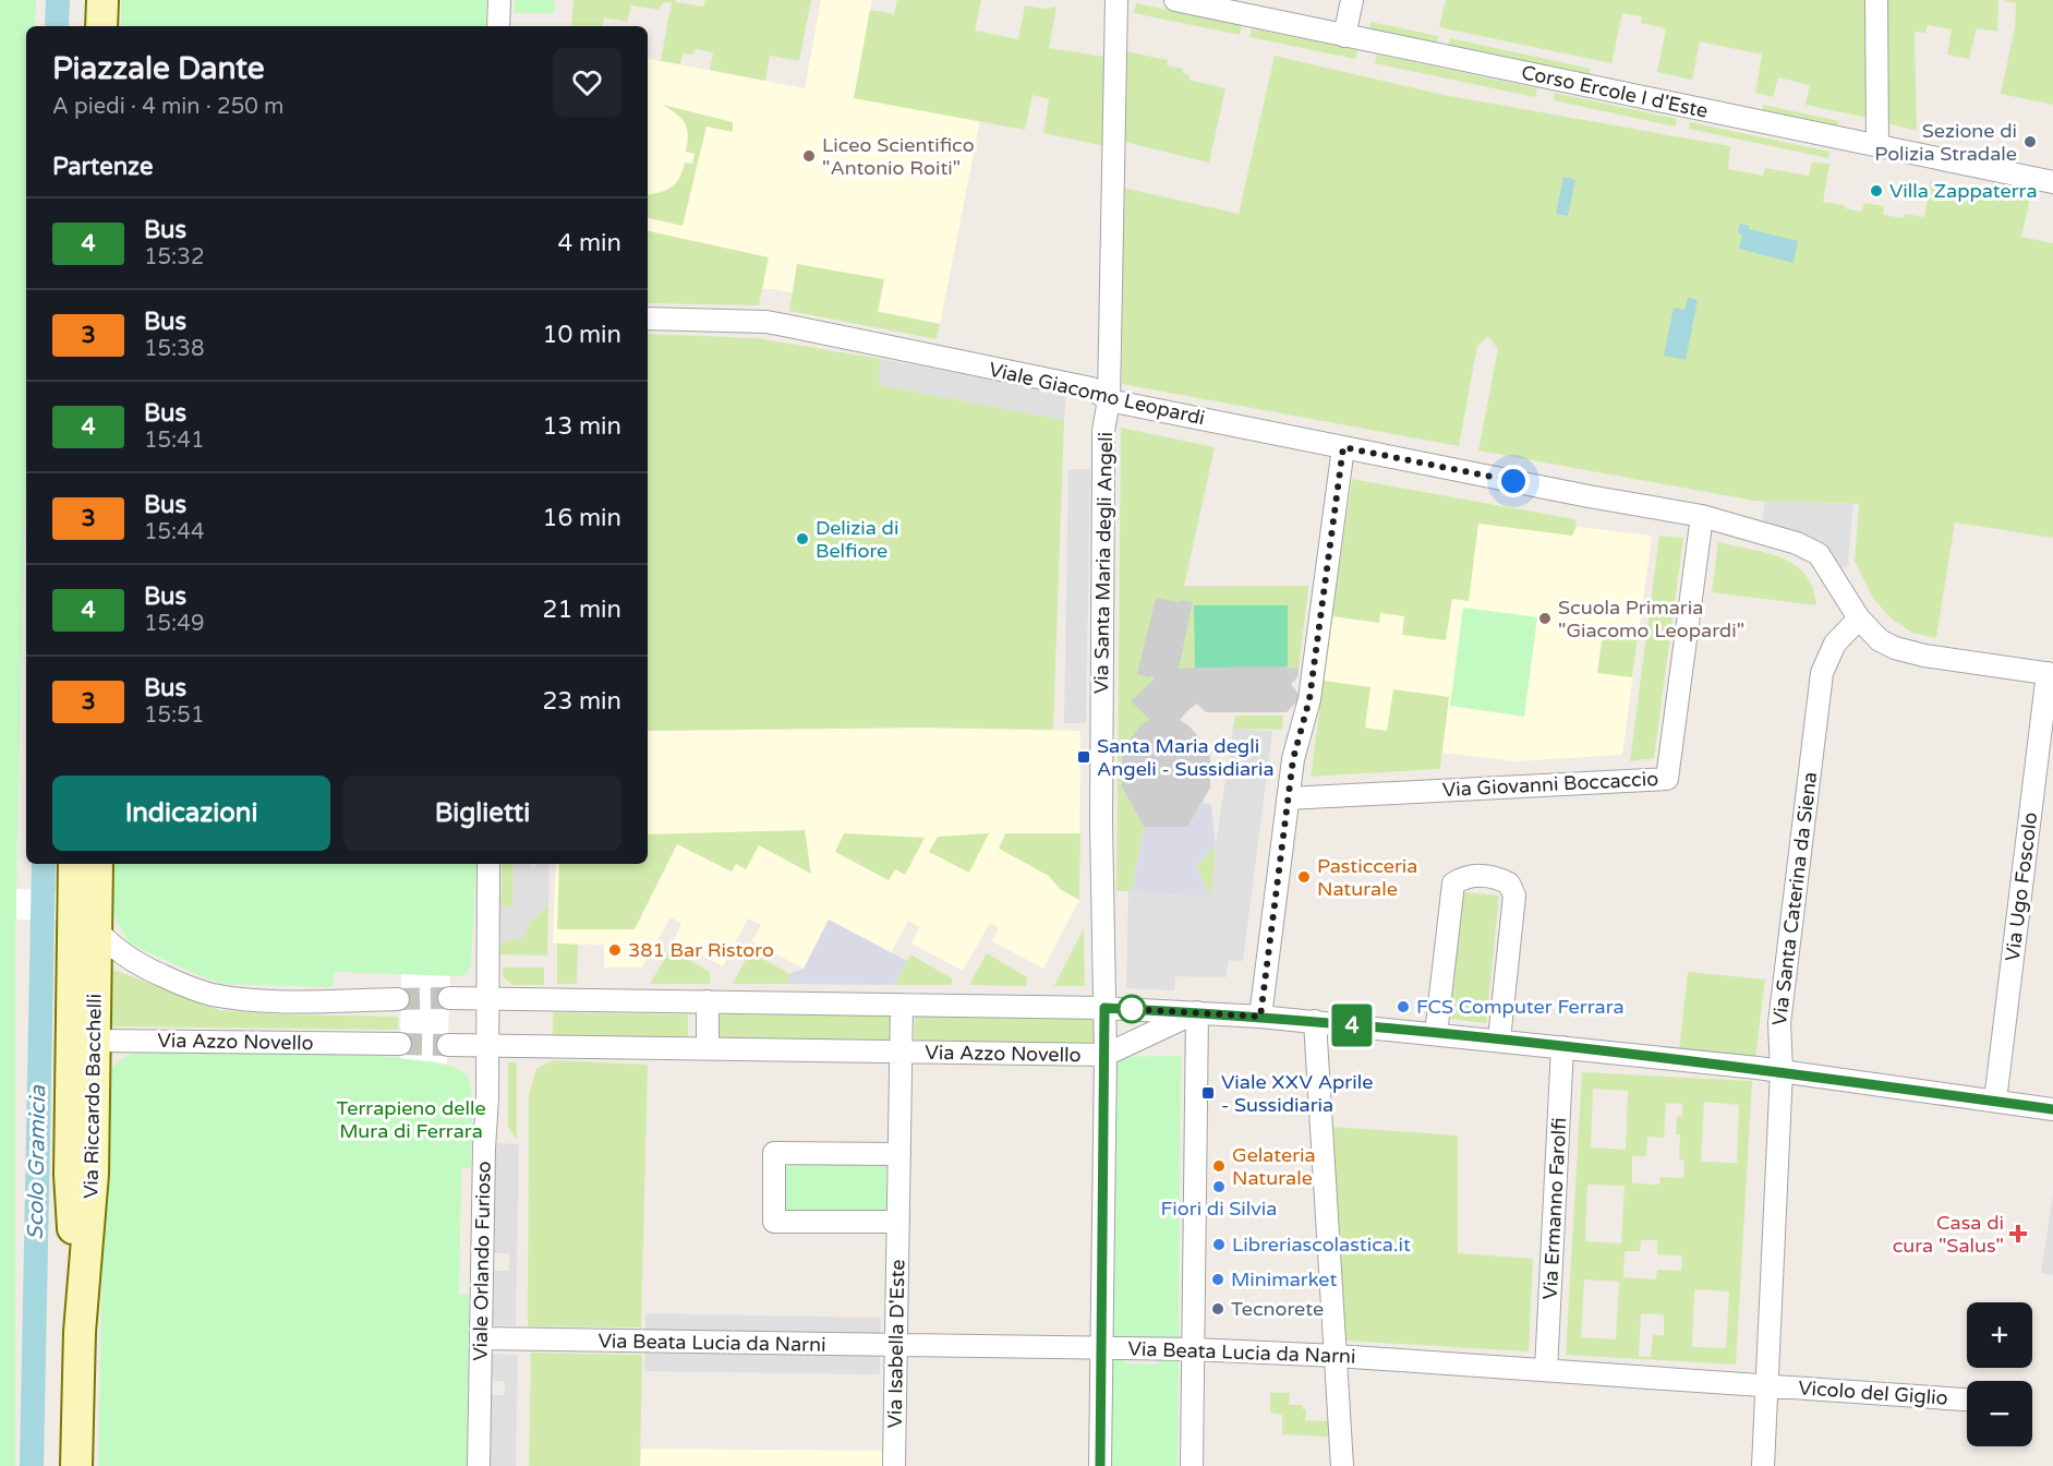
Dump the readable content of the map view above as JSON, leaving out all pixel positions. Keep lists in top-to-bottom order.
{
  "streets": {
    "main road": ["Via Riccardo Bacchelli"],
    "street": [
      "Corso Ercole I d'Este",
      "Viale Giacomo Leopardi",
      "Via Santa Maria degli Angeli",
      "Via Giovanni Boccaccio",
      "Via Ugo Foscolo",
      "Via Santa Caterina da Siena",
      "Via Azzo Novello",
      "Via Ermanno Farolfi",
      "Viale Orlando Furioso",
      "Via Beata Lucia da Narni",
      "Via Isabella D'Este",
      "Vicolo del Giglio"
    ]
  },
  "crossings": [
    ["Viale Giacomo Leopardi", "Via Santa Maria degli Angeli"],
    ["Viale Giacomo Leopardi", "Via Giovanni Boccaccio"],
    ["Viale Giacomo Leopardi", "Via Ugo Foscolo"],
    ["Viale Giacomo Leopardi", "Via Santa Caterina da Siena"],
    ["Via Santa Maria degli Angeli", "Via Azzo Novello"],
    ["Via Santa Maria degli Angeli", "Via Beata Lucia da Narni"],
    ["Via Santa Caterina da Siena", "Via Beata Lucia da Narni"],
    ["Via Santa Caterina da Siena", "Vicolo del Giglio"],
    ["Via Azzo Novello", "Via Riccardo Bacchelli"],
    ["Via Azzo Novello", "Viale Orlando Furioso"],
    ["Via Azzo Novello", "Via Isabella D'Este"],
    ["Via Ermanno Farolfi", "Via Beata Lucia da Narni"],
    ["Viale Orlando Furioso", "Via Beata Lucia da Narni"],
    ["Via Beata Lucia da Narni", "Via Isabella D'Este"],
    ["Via Beata Lucia da Narni", "Vicolo del Giglio"]
  ],
  "water": ["Scolo Gramicia"],
  "parks": ["Terrapieno delle Mura di Ferrara"],
  "places": {
    "other": [
      "Sezione di Polizia Stradale",
      "Liceo Scientifico \"Antonio Roiti\"",
      "Villa Zappaterra",
      "Delizia di Belfiore",
      "Scuola Primaria \"Giacomo Leopardi\"",
      "Pasticceria Naturale",
      "381 Bar Ristoro",
      "FCS Computer Ferrara",
      "Gelateria Naturale",
      "Fiori di Silvia",
      "Libreriascolastica.it",
      "Minimarket",
      "Tecnorete"
    ],
    "transit": ["Santa Maria degli Angeli - Sussidiaria", "Viale XXV Aprile - Sussidiaria"],
    "health": ["Casa di cura \"Salus\""]
  },
  "lines": ["bus line 4"],
  "page": {
    "on_map": "4",
    "heading": [
      ["Piazzale Dante", "A piedi · 4 min · 250 m"],
      "Partenze"
    ],
    "list": [
      {
        "mark": "4",
        "name": "Bus",
        "note": "15:32",
        "value": "4 min"
      },
      {
        "mark": "3",
        "name": "Bus",
        "note": "15:38",
        "value": "10 min"
      },
      {
        "mark": "4",
        "name": "Bus",
        "note": "15:41",
        "value": "13 min"
      },
      {
        "mark": "3",
        "name": "Bus",
        "note": "15:44",
        "value": "16 min"
      },
      {
        "mark": "4",
        "name": "Bus",
        "note": "15:49",
        "value": "21 min"
      },
      {
        "mark": "3",
        "name": "Bus",
        "note": "15:51",
        "value": "23 min"
      }
    ],
    "buttons": ["Indicazioni", "Biglietti"],
    "map_buttons": ["+", "−"]
  }
}
